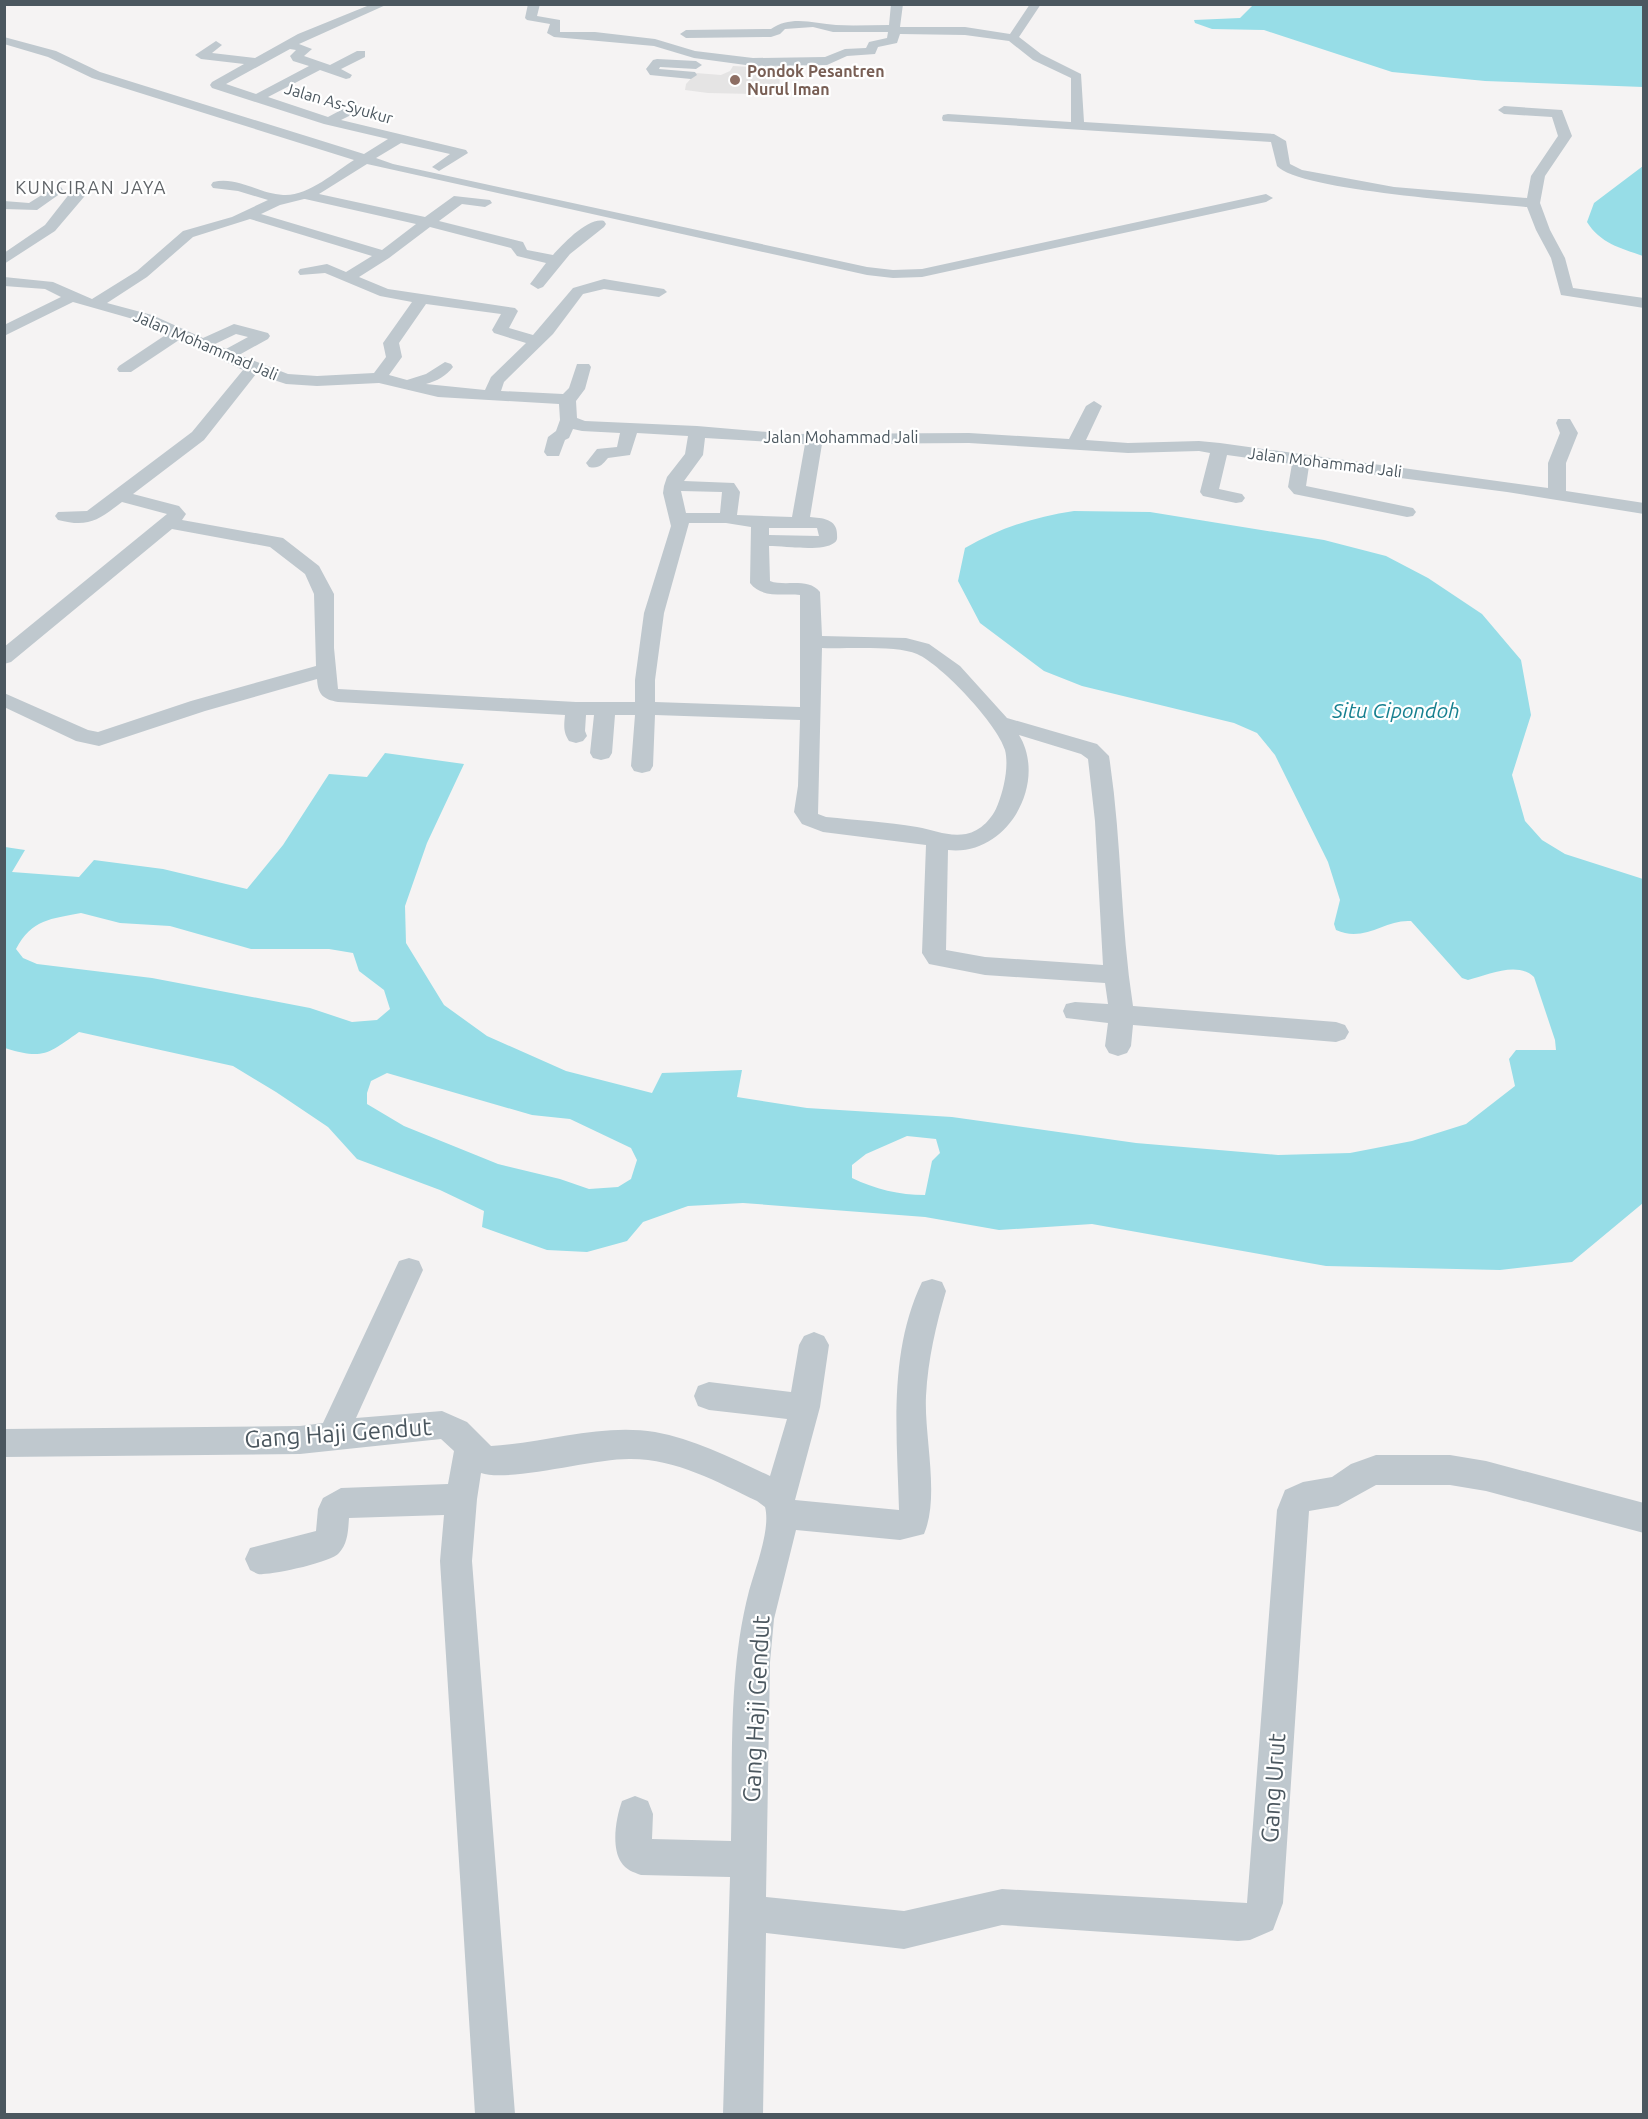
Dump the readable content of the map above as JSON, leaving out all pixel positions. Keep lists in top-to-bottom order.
{
  "streets": {
    "street": [
      "Jalan As-Syukur",
      "Jalan Mohammad Jali",
      "Gang Haji Gendut",
      "Gang Urut"
    ]
  },
  "crossings": [
    ["Jalan As-Syukur", "Jalan Mohammad Jali"],
    ["Gang Haji Gendut", "Gang Urut"]
  ],
  "districts": ["KUNCIRAN JAYA"],
  "water": ["Situ Cipondoh"],
  "places": ["Pondok Pesantren Nurul Iman"]
}
